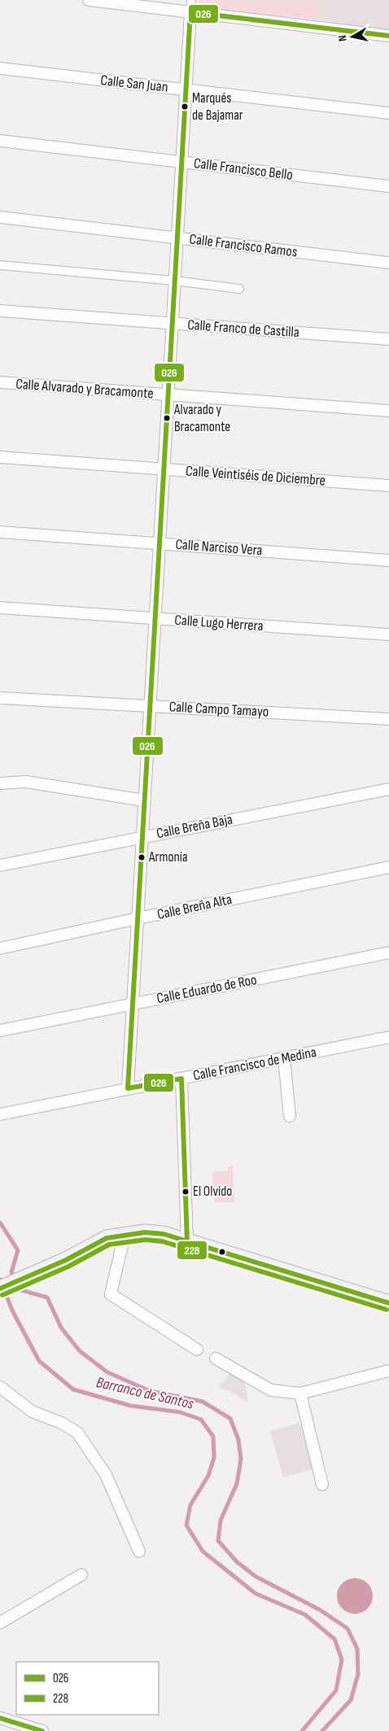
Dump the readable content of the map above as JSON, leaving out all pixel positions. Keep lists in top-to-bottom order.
{
  "streets": {
    "street": [
      "Calle San Juan",
      "Calle Francisco Bello",
      "Calle Francisco Ramos",
      "Calle Franco de Castilla",
      "Calle Alvarado y Bracamonte",
      "Calle Veintiséis de Diciembre",
      "Calle Narciso Vera",
      "Calle Lugo Herrera",
      "Calle Campo Tamayo",
      "Calle Breña Baja",
      "Calle Breña Alta",
      "Calle Eduardo de Roo",
      "Calle Francisco de Medina"
    ]
  },
  "water": ["Barranco de Santos"],
  "places": [
    "Marqués de Bajamar",
    "Alvarado y Bracamonte",
    "Armonía",
    "El Olvido"
  ],
  "lines": ["transit line 026", "transit line 228"],
  "legend": ["026", "228"],
  "north": "left"
}
